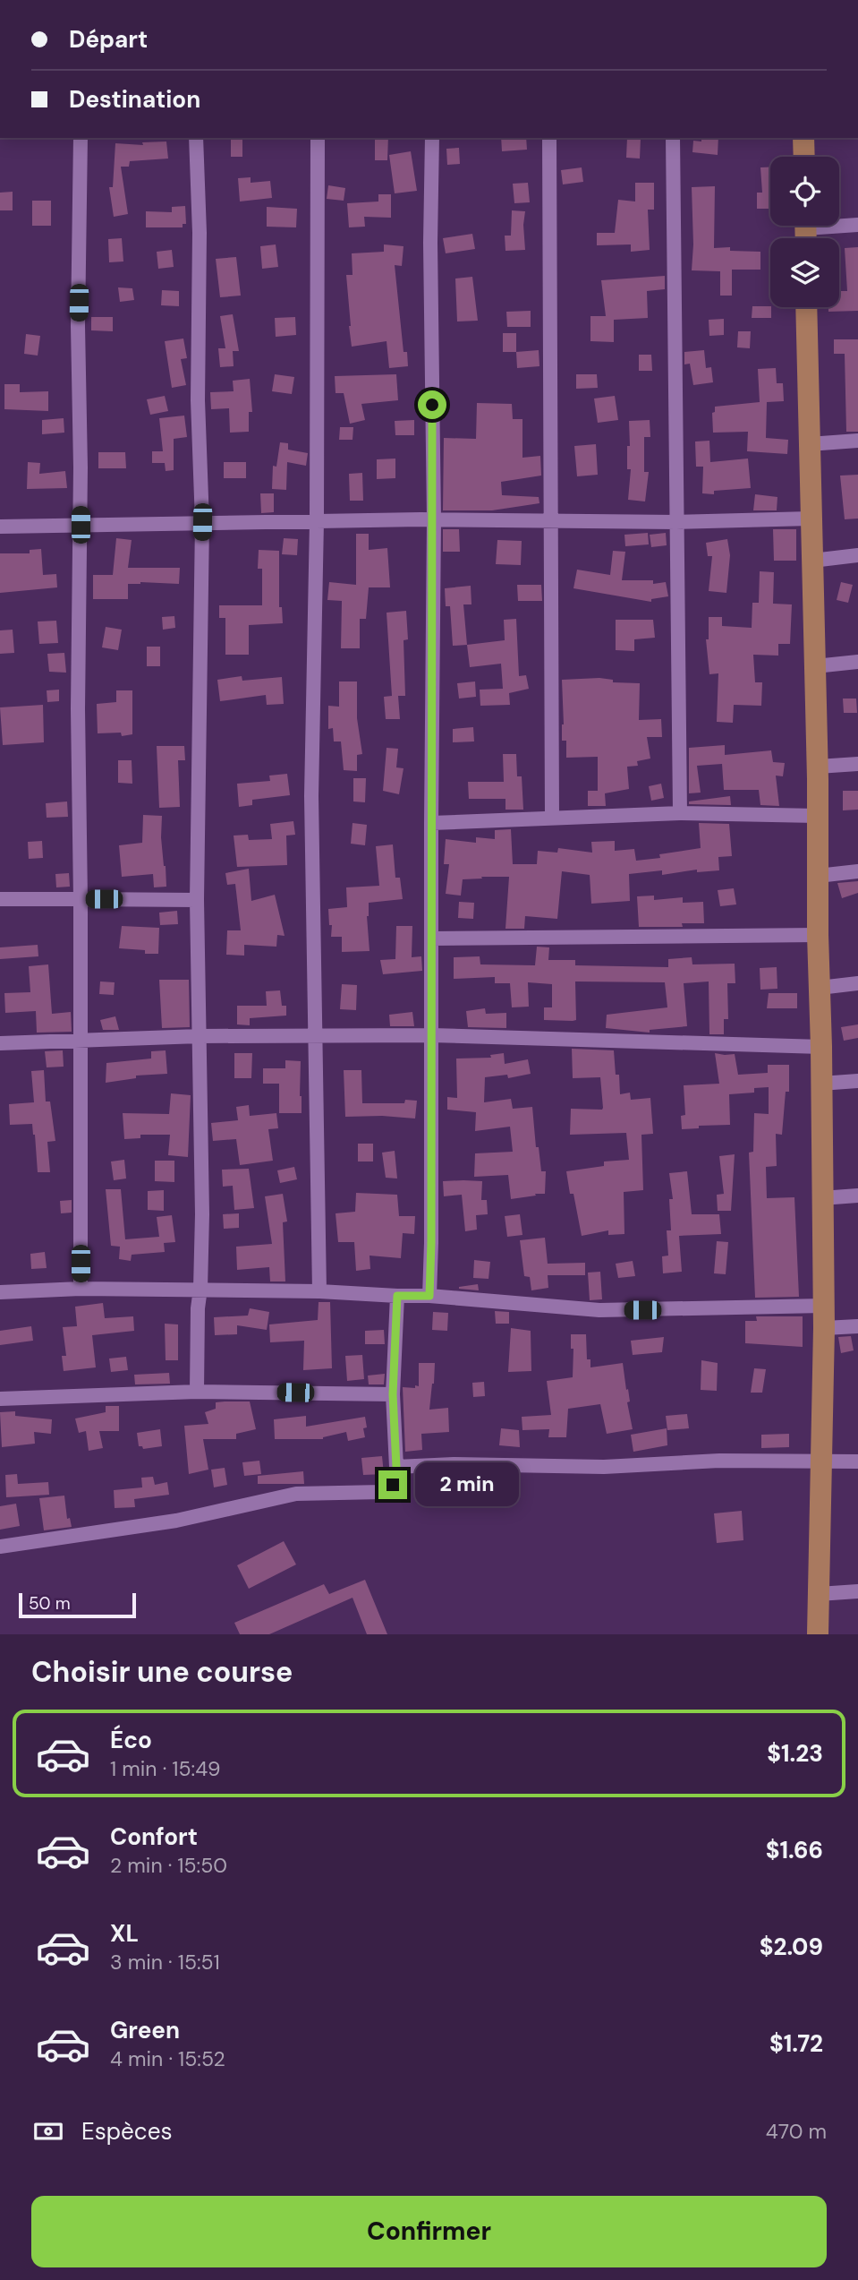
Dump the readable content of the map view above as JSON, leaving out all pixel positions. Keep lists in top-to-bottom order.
{
  "scale_bar": "50 m",
  "page": {
    "banner": ["Départ", "Destination"],
    "bubble": "2 min",
    "scale": "50 m",
    "heading": "Choisir une course",
    "list": [
      {
        "name": "Éco",
        "note": "1 min · 15:49",
        "value": "$1.23"
      },
      {
        "name": "Confort",
        "note": "2 min · 15:50",
        "value": "$1.66"
      },
      {
        "name": "XL",
        "note": "3 min · 15:51",
        "value": "$2.09"
      },
      {
        "name": "Green",
        "note": "4 min · 15:52",
        "value": "$1.72"
      }
    ],
    "pay": ["Espèces", "470 m"],
    "buttons": "Confirmer"
  }
}
